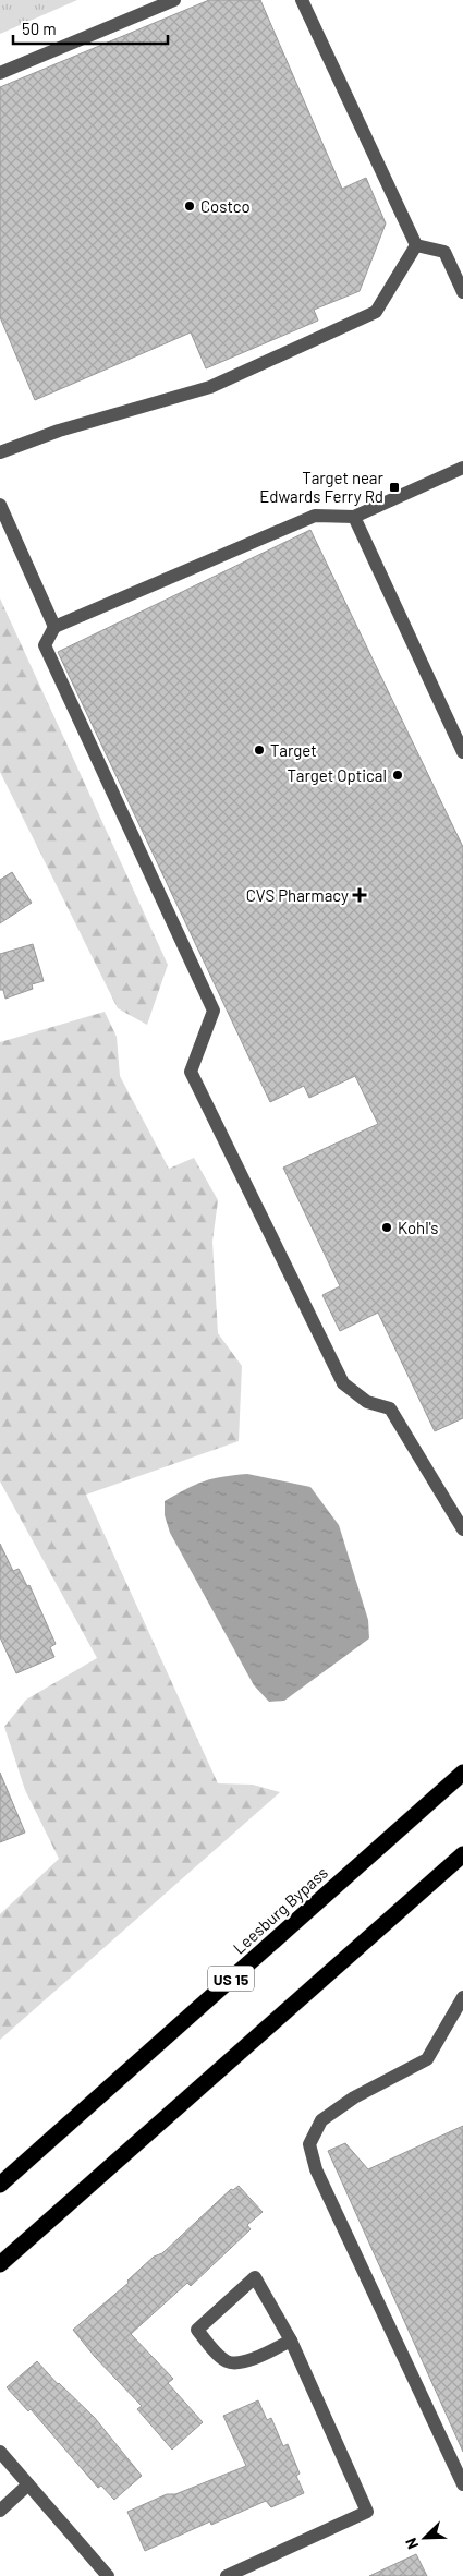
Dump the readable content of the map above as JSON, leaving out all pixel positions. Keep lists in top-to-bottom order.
{
  "streets": {
    "highway": ["Leesburg Bypass", "US 15"]
  },
  "places": {
    "other": [
      "Costco",
      "Target",
      "Target Optical",
      "Kohl's"
    ],
    "transit": ["Target near Edwards Ferry Rd"],
    "health": ["CVS Pharmacy"]
  },
  "scale_bar": "50 m",
  "north": "bottom left"
}
